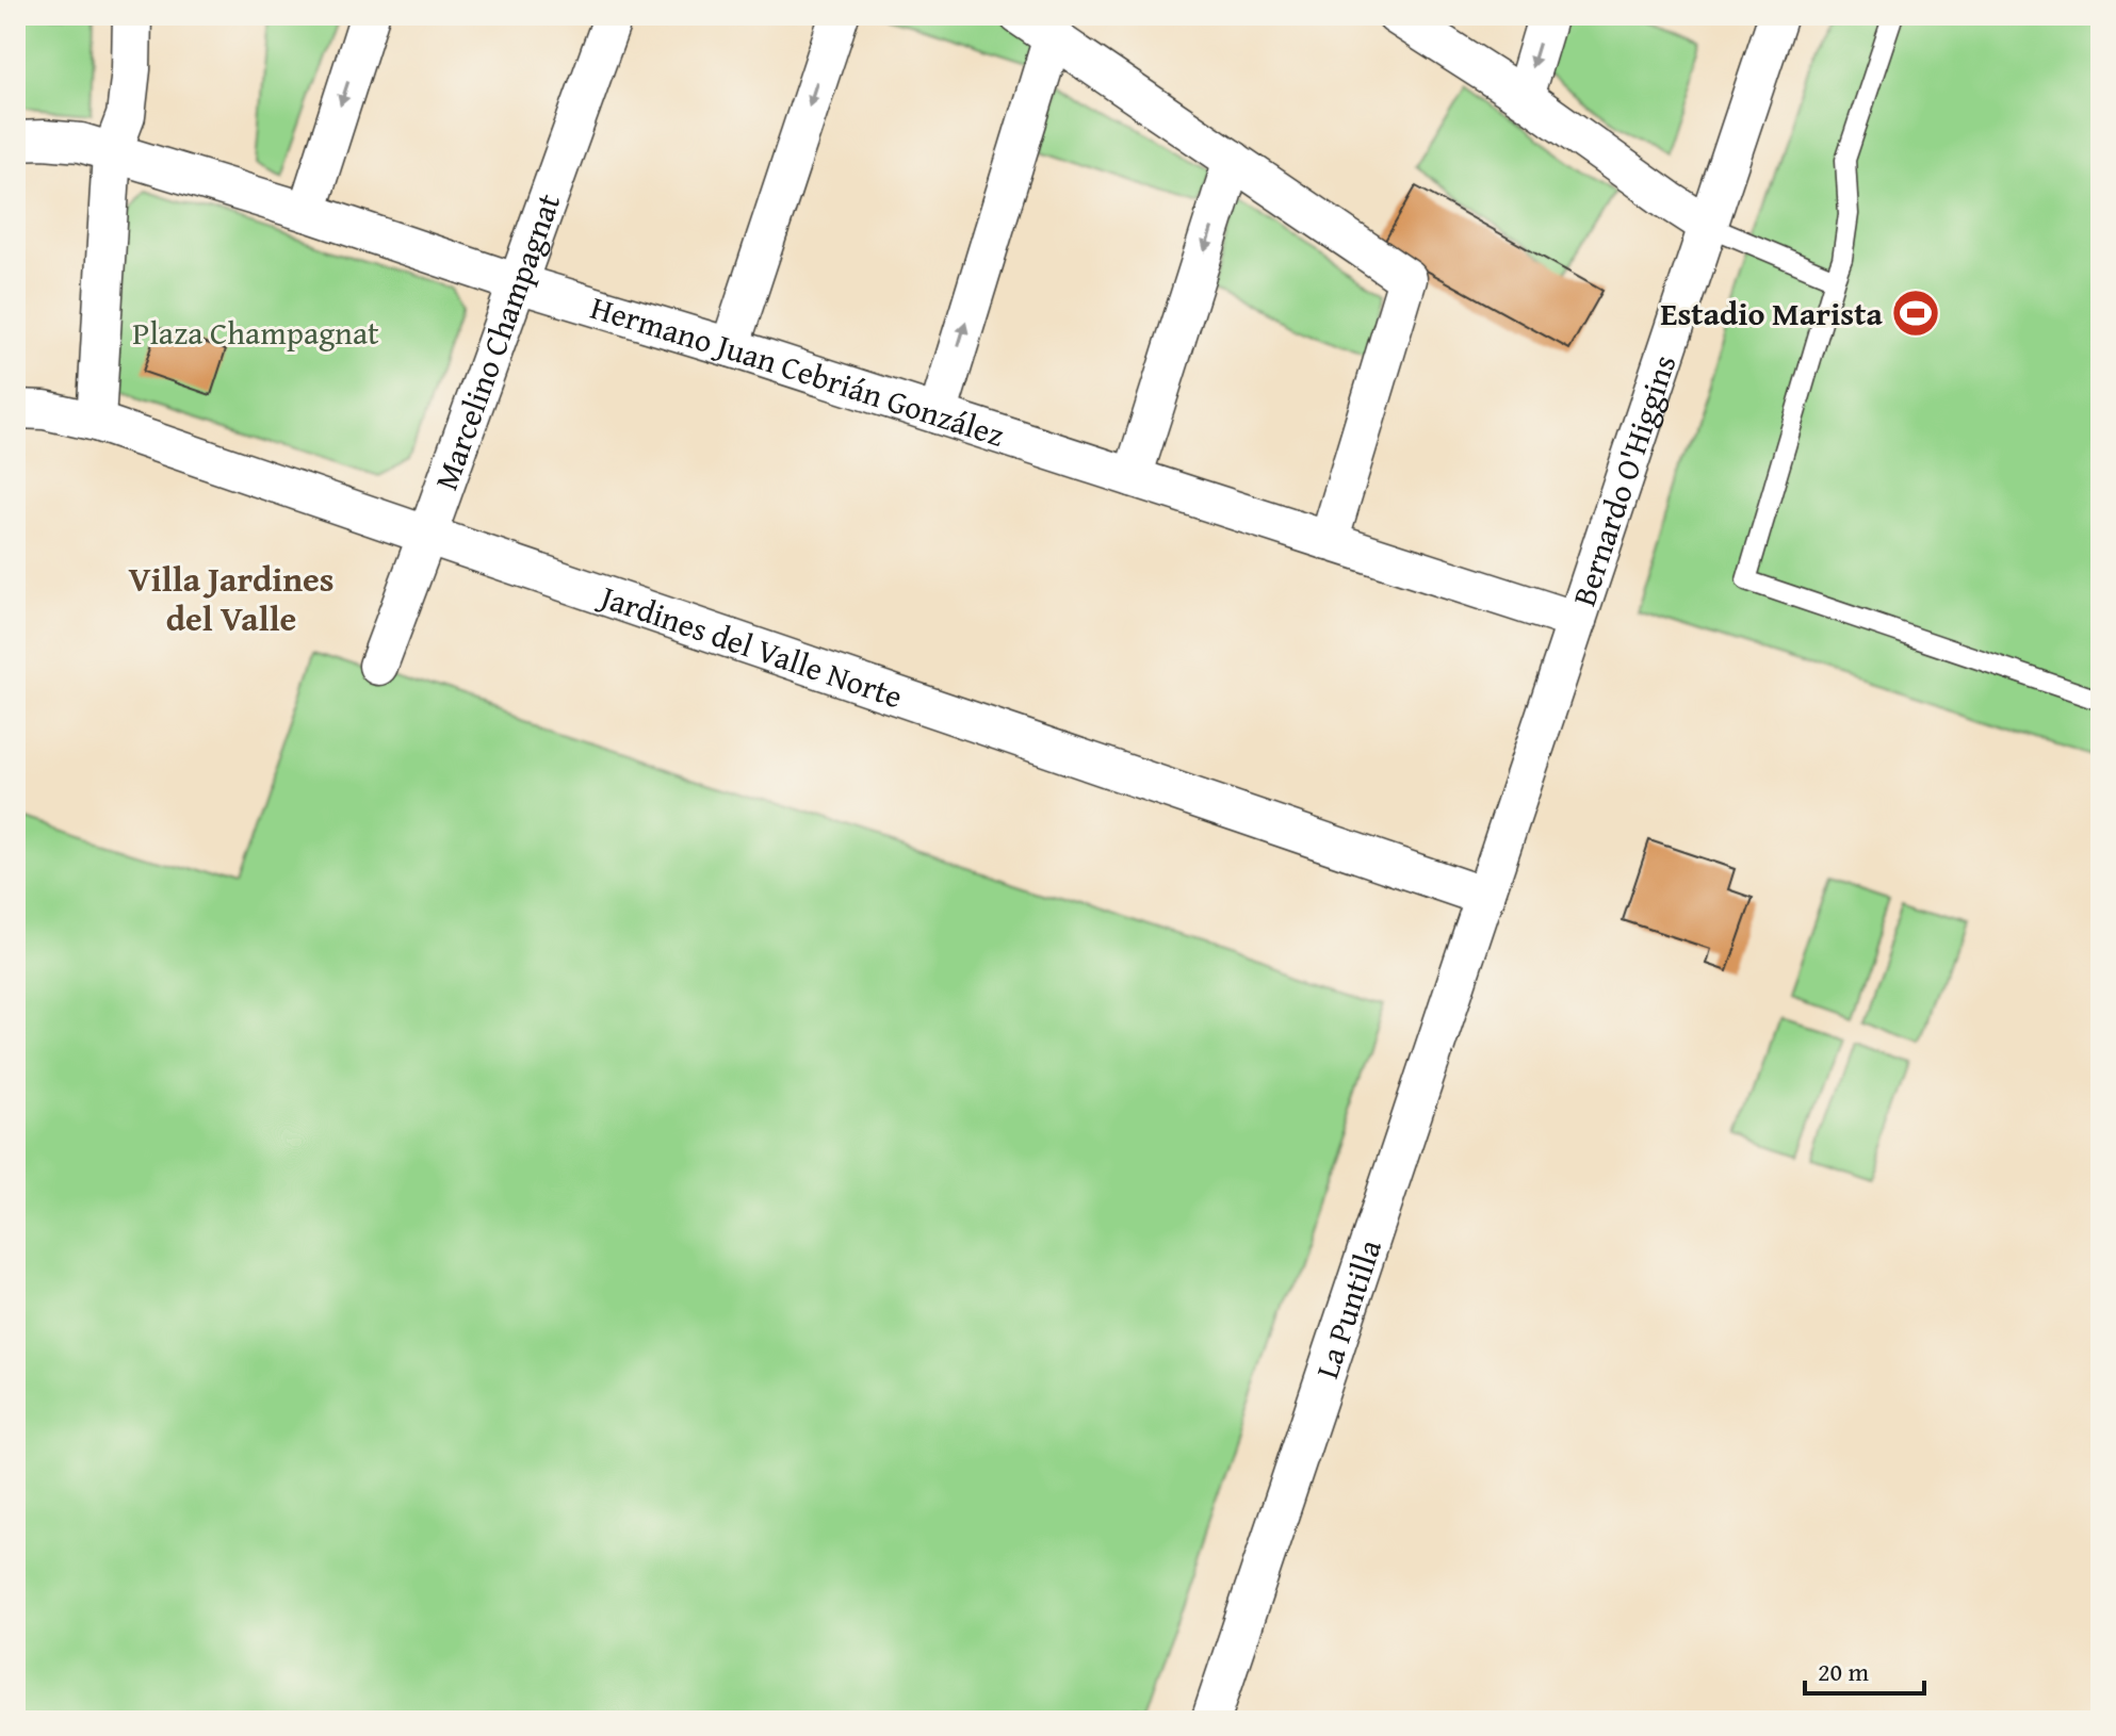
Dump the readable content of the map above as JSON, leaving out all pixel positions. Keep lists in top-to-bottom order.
{
  "streets": {
    "street": [
      "Marcelino Champagnat",
      "Hermano Juan Cebrián González",
      "Bernardo O'Higgins",
      "Jardines del Valle Norte",
      "La Puntilla"
    ]
  },
  "crossings": [
    ["Marcelino Champagnat", "Hermano Juan Cebrián González"],
    ["Marcelino Champagnat", "Jardines del Valle Norte"],
    ["Hermano Juan Cebrián González", "Bernardo O'Higgins"],
    ["Bernardo O'Higgins", "Jardines del Valle Norte"],
    ["Bernardo O'Higgins", "La Puntilla"],
    ["Jardines del Valle Norte", "La Puntilla"]
  ],
  "districts": ["Villa Jardines del Valle"],
  "parks": ["Plaza Champagnat"],
  "places": {
    "sports": ["Estadio Marista"]
  },
  "scale_bar": "20 m"
}
